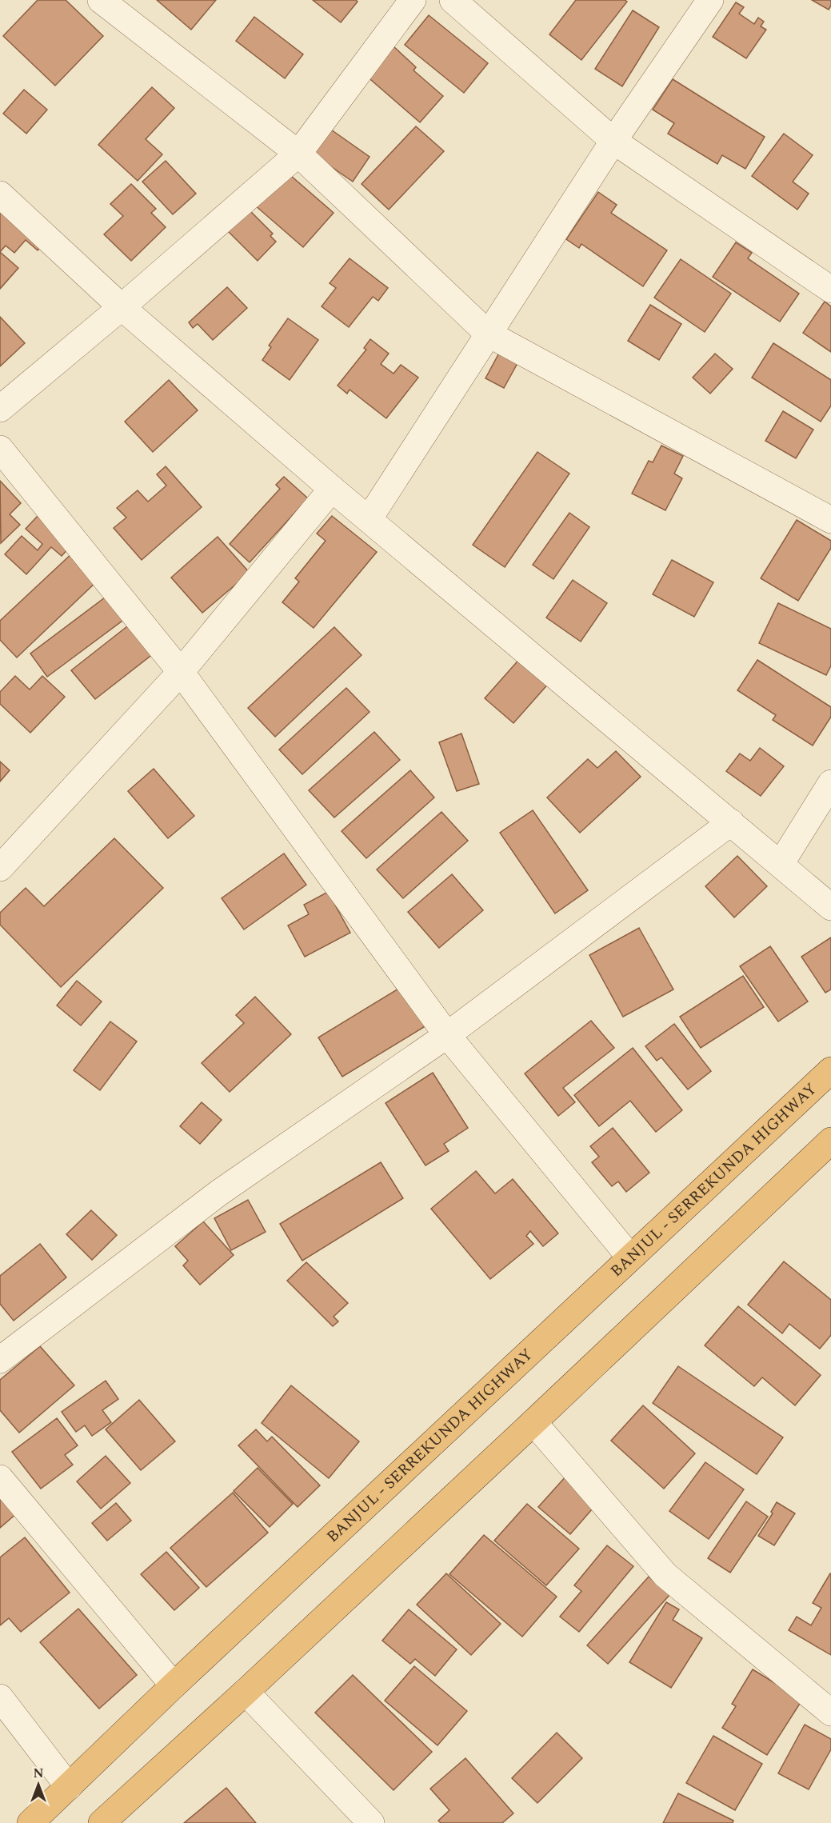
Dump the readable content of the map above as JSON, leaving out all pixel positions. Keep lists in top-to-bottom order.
{
  "streets": {
    "highway": ["BANJUL - SERREKUNDA HIGHWAY"]
  },
  "north": "top"
}
